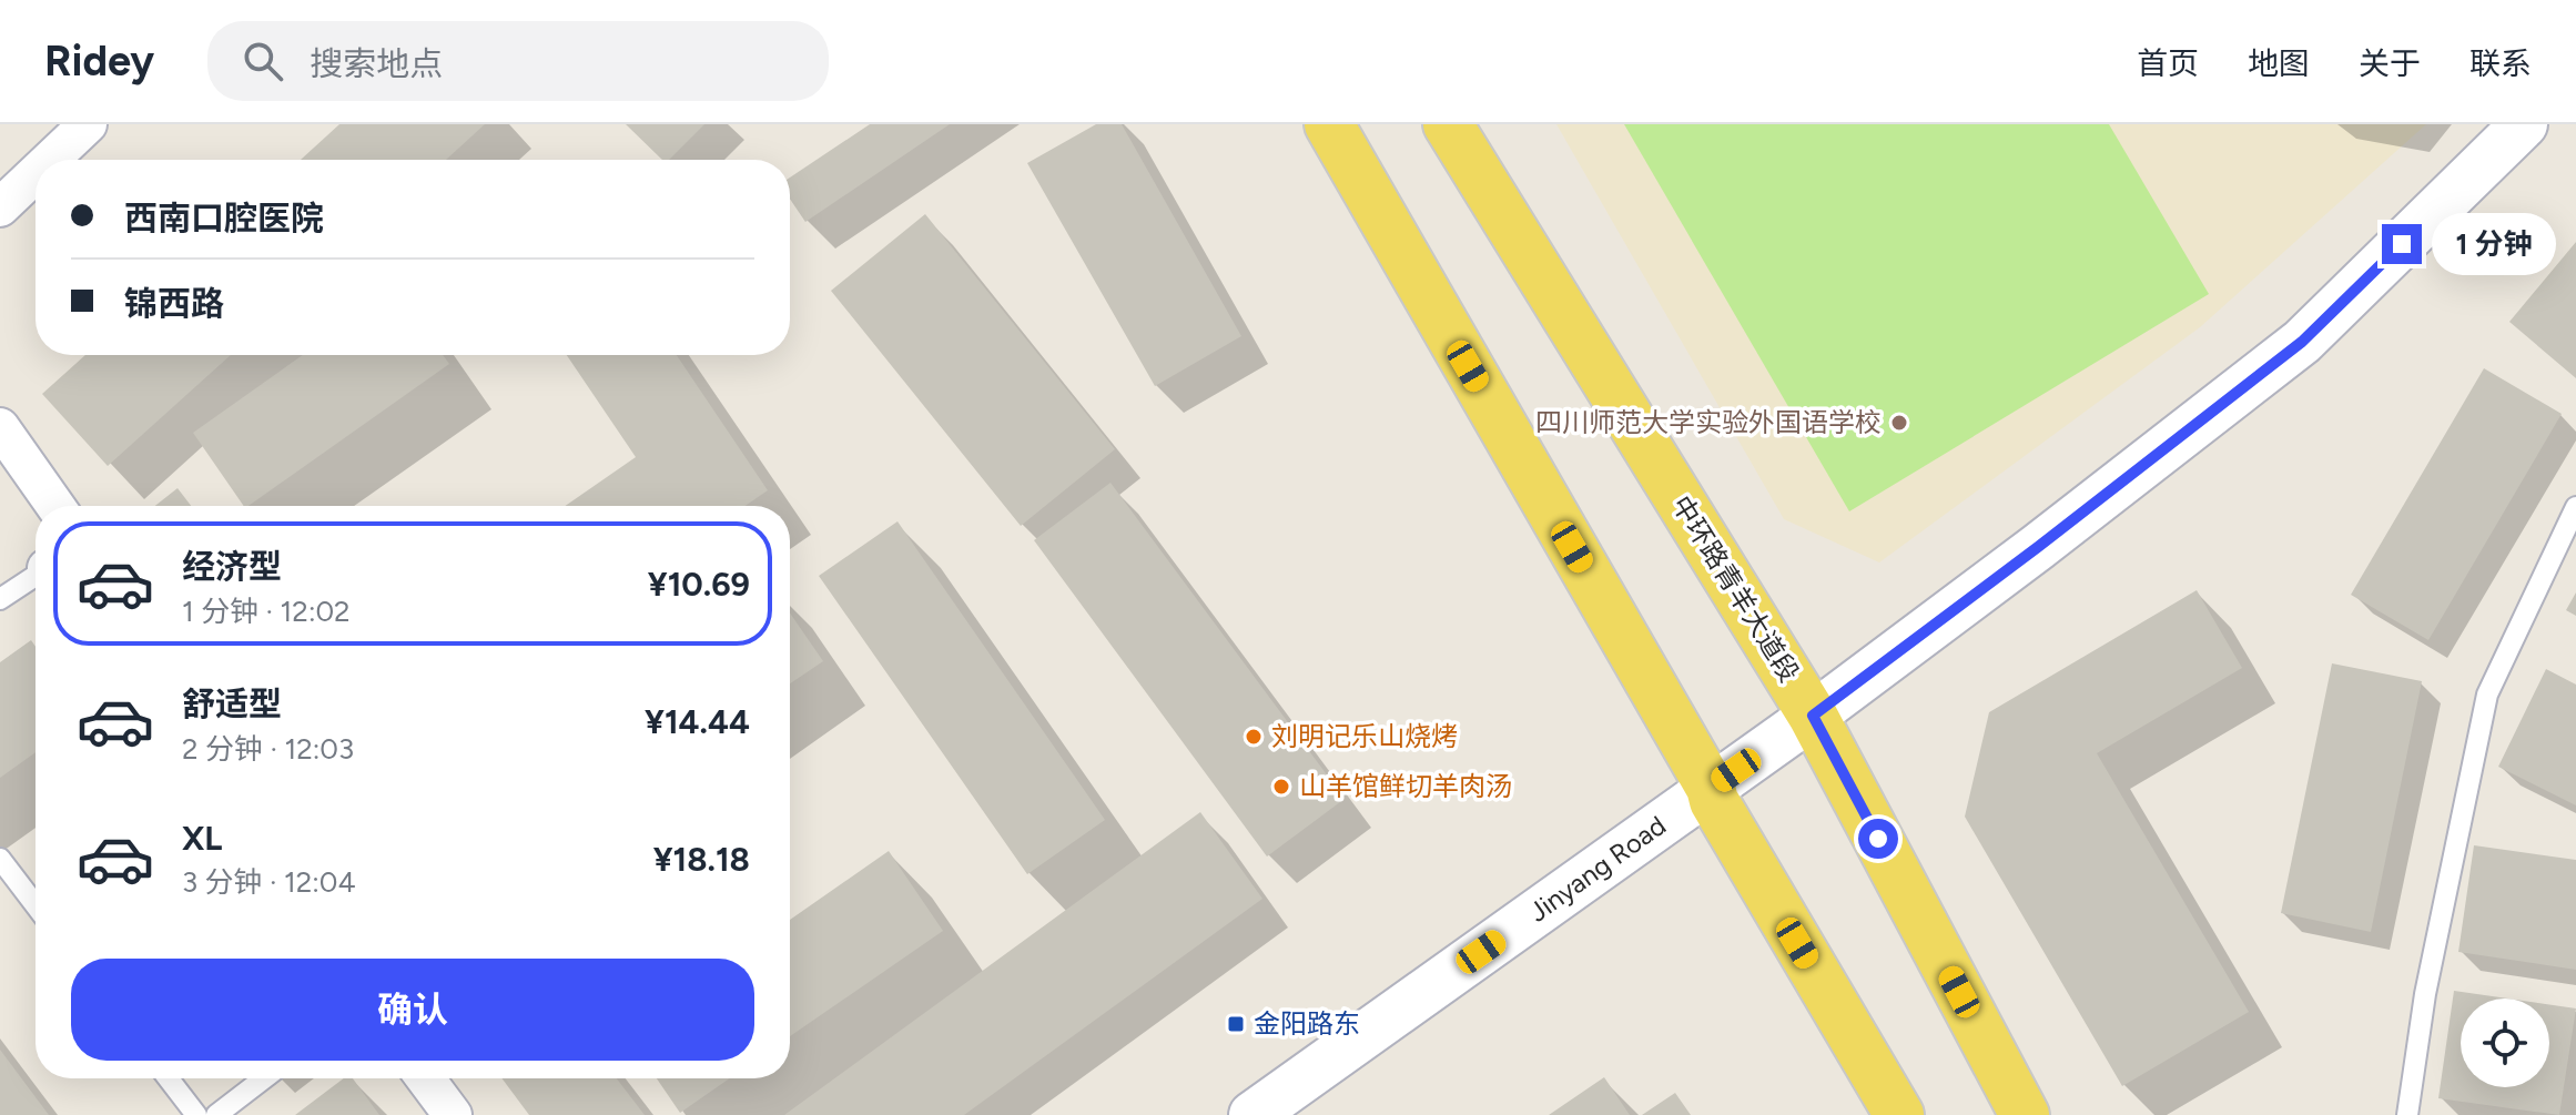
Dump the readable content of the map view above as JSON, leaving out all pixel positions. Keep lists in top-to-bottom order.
{
  "streets": {
    "main road": ["中环路青羊大道段"],
    "street": ["Jinyang Road"]
  },
  "crossings": [
    ["中环路青羊大道段", "Jinyang Road"]
  ],
  "places": {
    "other": ["四川师范大学实验外国语学校", "刘明记乐山烧烤", "山羊馆鲜切羊肉汤"],
    "transit": ["金阳路东"]
  },
  "page": {
    "header": "Ridey",
    "search": "搜索地点",
    "nav": [
      "首页",
      "地图",
      "关于",
      "联系"
    ],
    "banner": ["西南口腔医院", "锦西路"],
    "bubble": "1 分钟",
    "list": [
      {
        "name": "经济型",
        "note": "1 分钟 · 12:02",
        "value": "¥10.69"
      },
      {
        "name": "舒适型",
        "note": "2 分钟 · 12:03",
        "value": "¥14.44"
      },
      {
        "name": "XL",
        "note": "3 分钟 · 12:04",
        "value": "¥18.18"
      }
    ],
    "buttons": "确认"
  }
}
